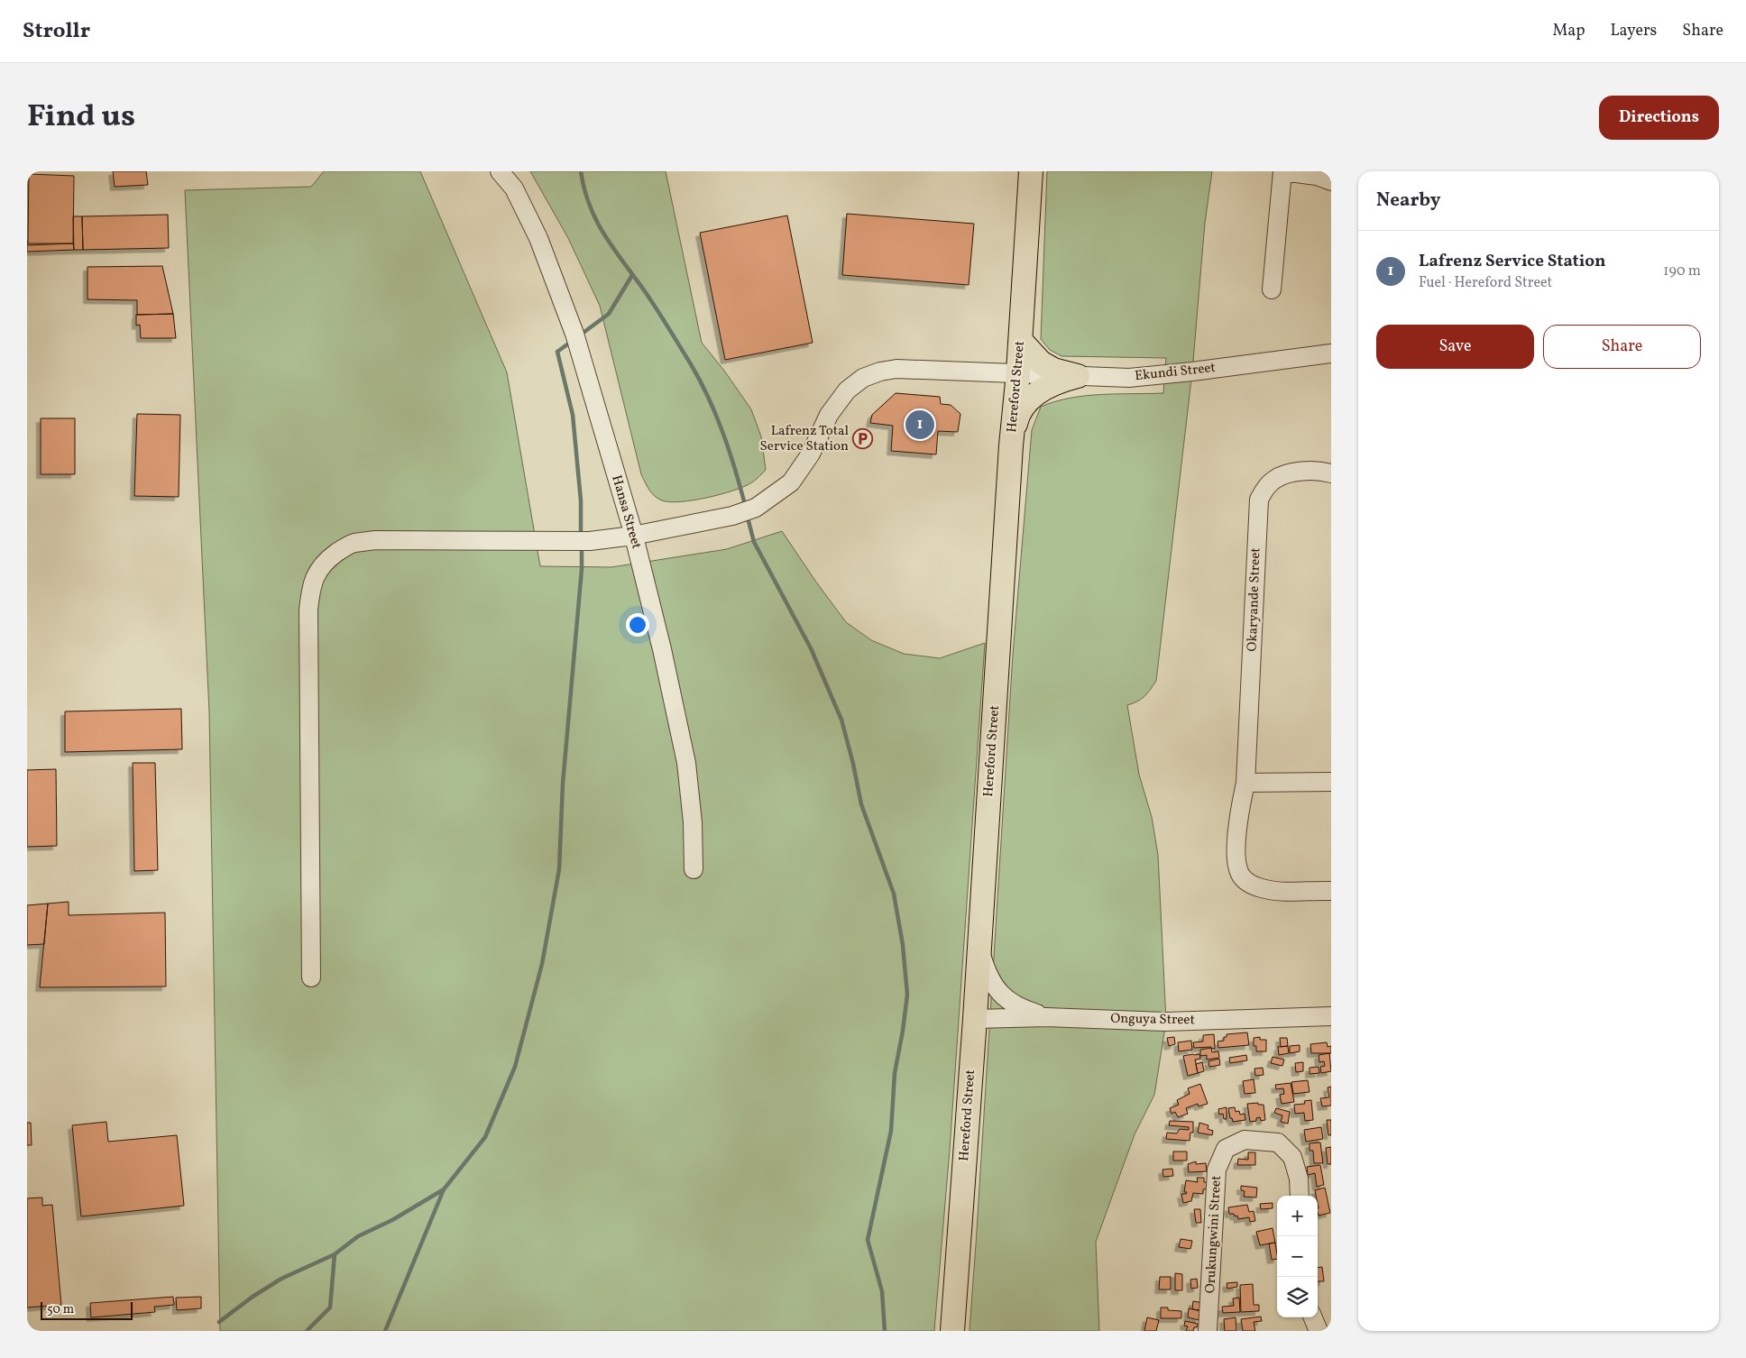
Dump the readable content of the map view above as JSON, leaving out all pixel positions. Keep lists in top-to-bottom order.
{
  "streets": {
    "main road": ["Hereford Street"],
    "street": [
      "Ekundi Street",
      "Hansa Street",
      "Okaryande Street",
      "Onguya Street",
      "Orukungwini Street"
    ]
  },
  "crossings": [
    ["Ekundi Street", "Hereford Street"],
    ["Ekundi Street", "Hansa Street"],
    ["Hereford Street", "Onguya Street"]
  ],
  "places": {
    "parking": ["Lafrenz Total Service Station"]
  },
  "scale_bar": "50 m",
  "page": {
    "header": "Strollr",
    "nav": ["Map", "Layers", "Share"],
    "title": "Find us",
    "buttons": [
      "Directions",
      ["Save", "Share"]
    ],
    "heading": "Nearby",
    "list": [
      {
        "mark": "1",
        "name": "Lafrenz Service Station",
        "note": "Fuel · Hereford Street",
        "value": "190 m"
      }
    ],
    "pins": "1",
    "map_buttons": ["+", "−"],
    "scale": "50 m"
  }
}
